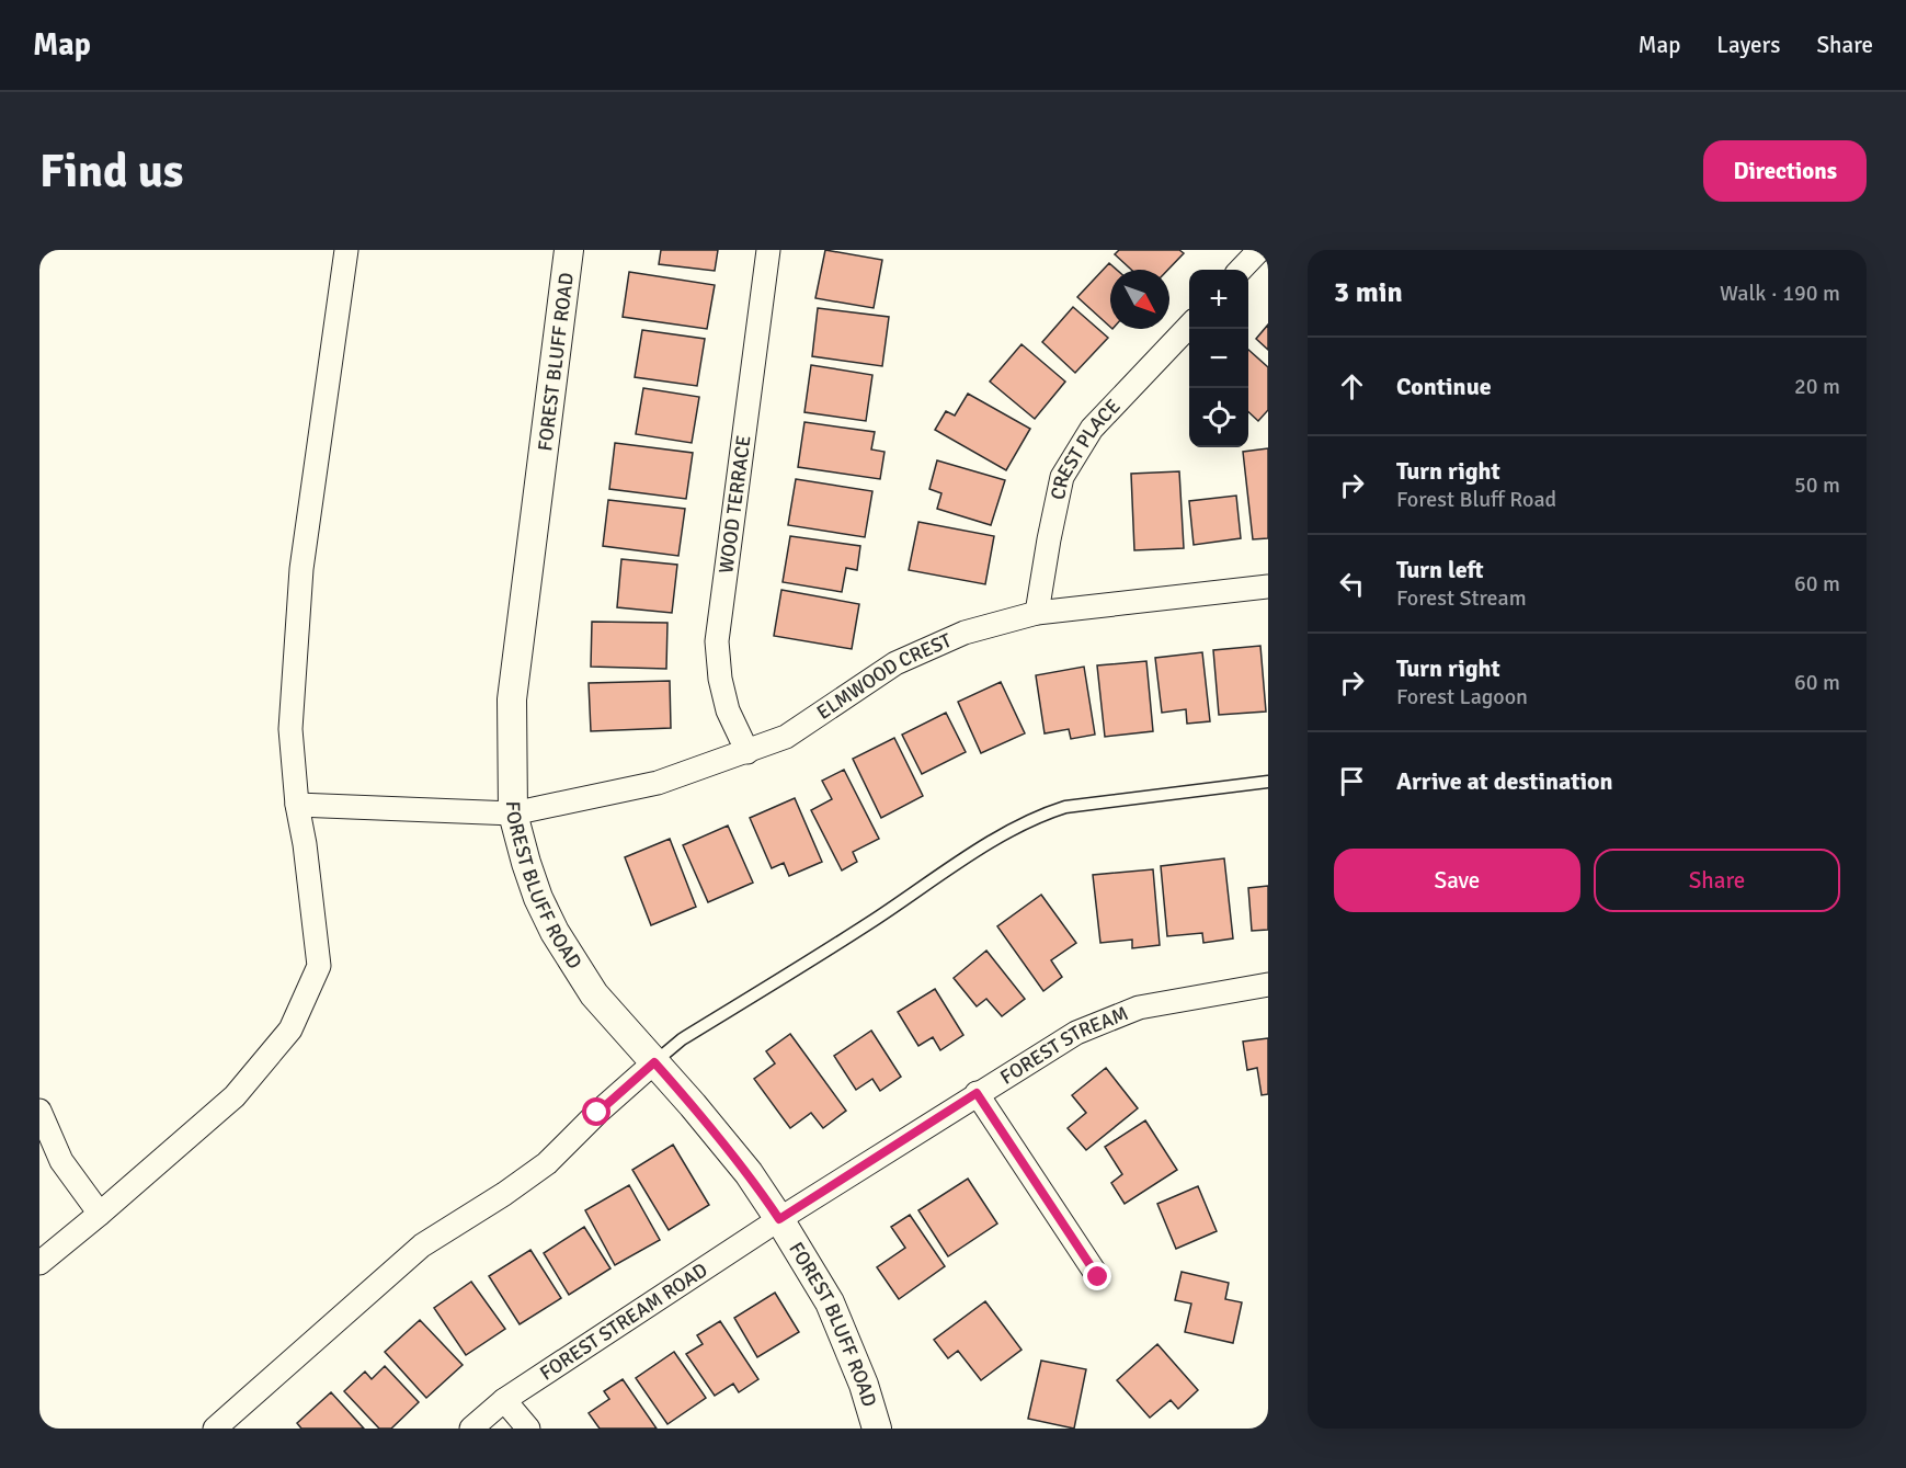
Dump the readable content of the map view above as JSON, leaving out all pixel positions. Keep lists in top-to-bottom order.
{
  "streets": {
    "street": [
      "FOREST BLUFF ROAD",
      "CREST PLACE",
      "WOOD TERRACE",
      "ELMWOOD CREST",
      "FOREST STREAM",
      "FOREST STREAM ROAD"
    ]
  },
  "crossings": [
    ["FOREST BLUFF ROAD", "ELMWOOD CREST"],
    ["FOREST BLUFF ROAD", "FOREST STREAM"],
    ["FOREST BLUFF ROAD", "FOREST STREAM ROAD"],
    ["CREST PLACE", "ELMWOOD CREST"],
    ["WOOD TERRACE", "ELMWOOD CREST"],
    ["FOREST STREAM", "FOREST STREAM ROAD"]
  ],
  "north": "bottom right",
  "page": {
    "header": "Map",
    "nav": ["Map", "Layers", "Share"],
    "buttons": [
      "Directions",
      ["Save", "Share"]
    ],
    "title": "Find us",
    "heading": ["3 min", "Walk · 190 m"],
    "map_buttons": ["+", "−"],
    "list": [
      ["Continue", "20 m"],
      ["Turn right", "Forest Bluff Road", "50 m"],
      ["Turn left", "Forest Stream", "60 m"],
      ["Turn right", "Forest Lagoon", "60 m"],
      "Arrive at destination"
    ]
  }
}
